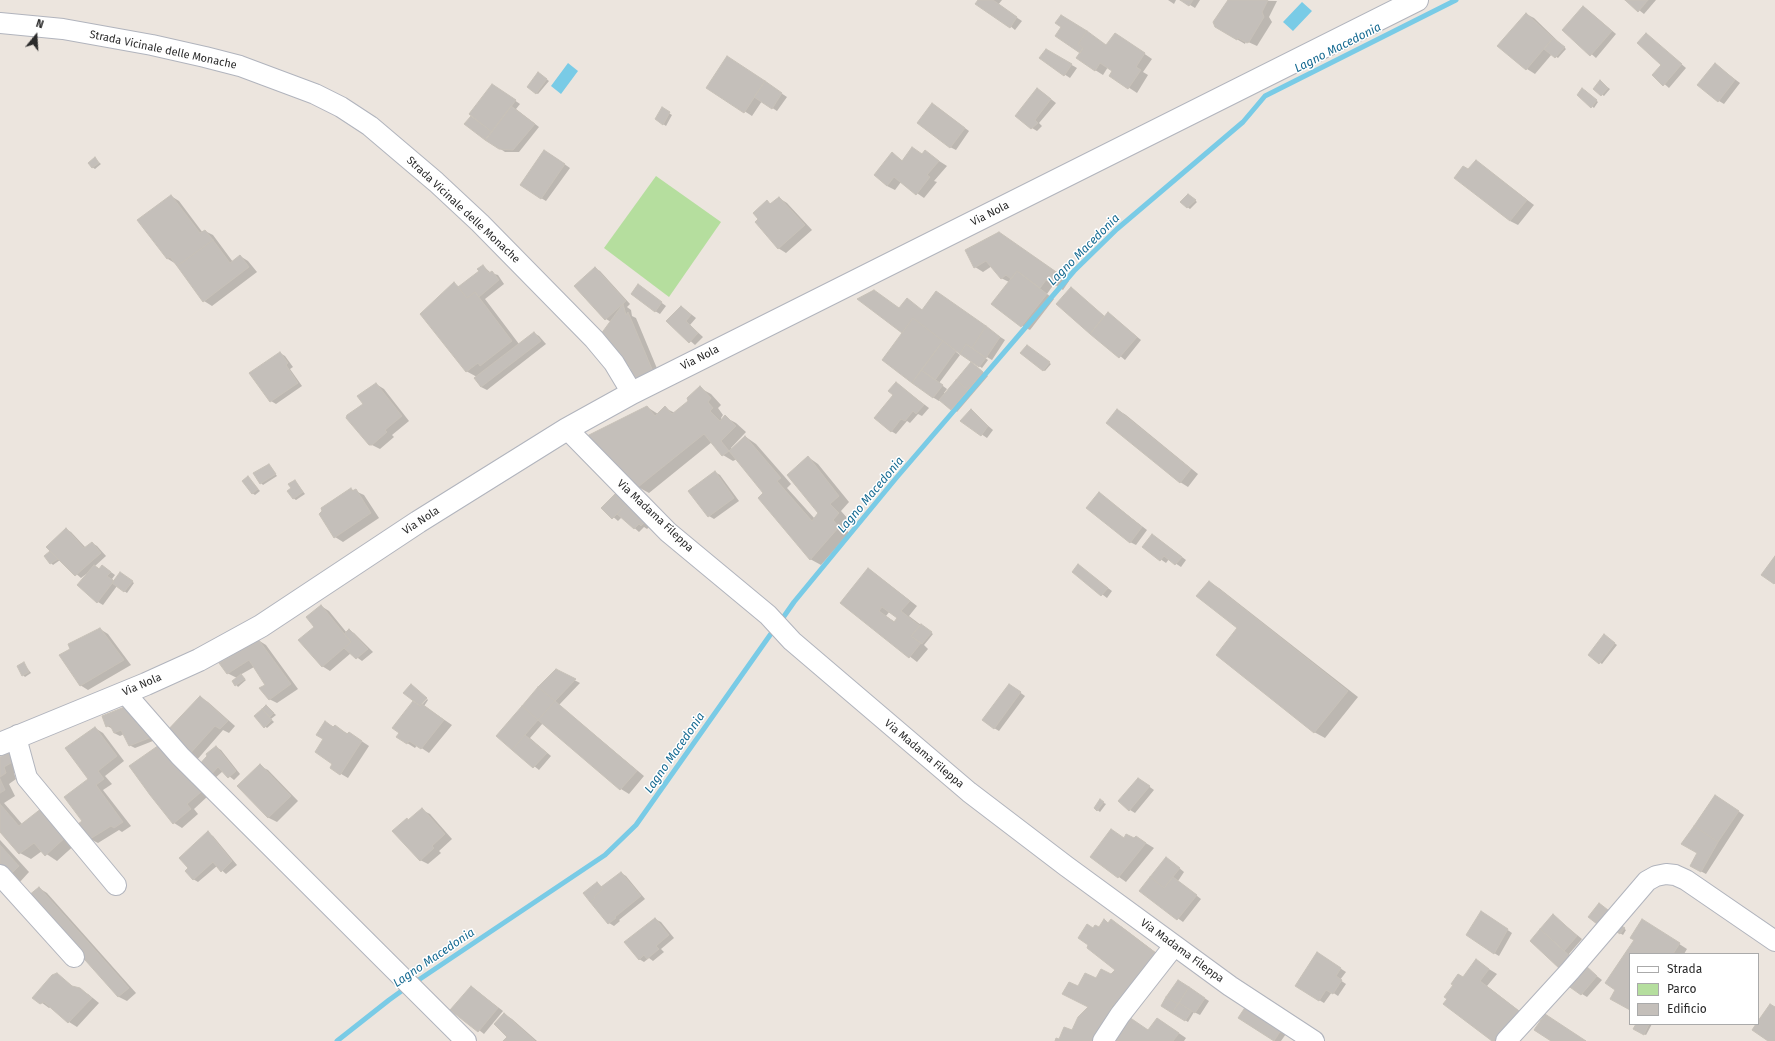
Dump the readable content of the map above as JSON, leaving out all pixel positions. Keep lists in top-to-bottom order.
{
  "streets": {
    "street": ["Strada Vicinale delle Monache", "Via Nola", "Via Madama Fileppa"]
  },
  "crossings": [
    ["Strada Vicinale delle Monache", "Via Nola"],
    ["Via Nola", "Via Madama Fileppa"]
  ],
  "water": ["Lagno Macedonia"],
  "legend": ["Strada", "Parco", "Edificio"],
  "north": "top"
}
